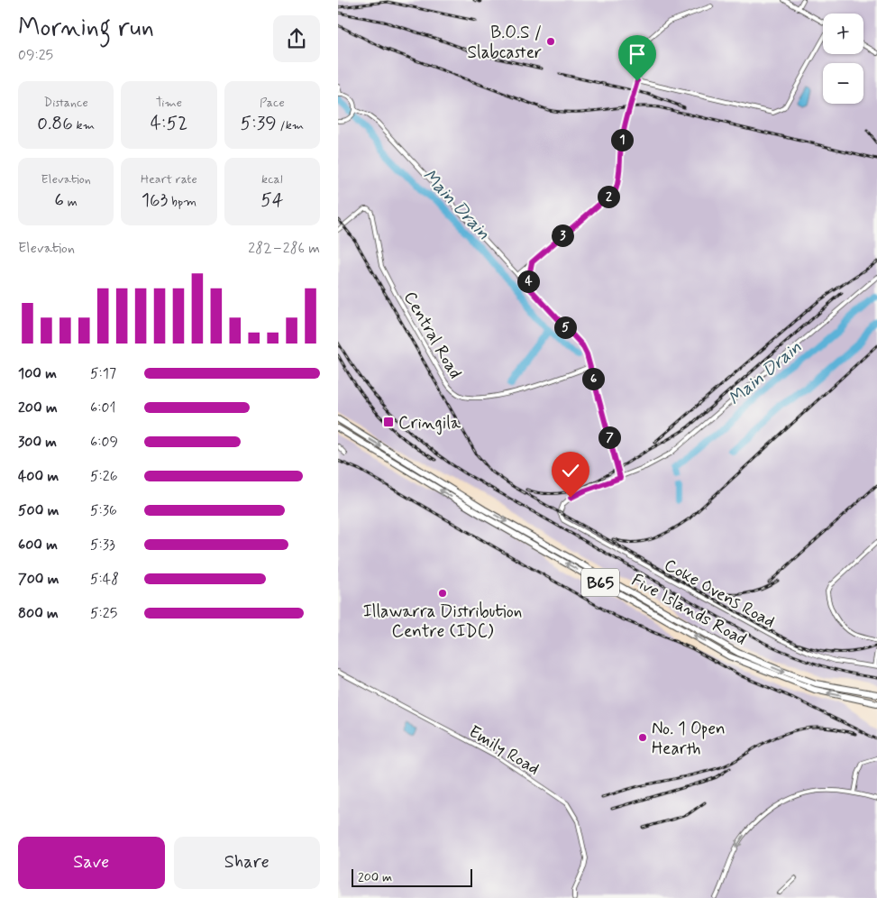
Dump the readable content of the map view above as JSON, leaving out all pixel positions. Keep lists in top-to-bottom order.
{
  "streets": {
    "main road": ["B65", "Five Islands Road"],
    "street": ["Central Road", "Coke Ovens Road", "Emily Road"]
  },
  "water": ["Main Drain"],
  "places": {
    "other": ["B.O.S / Slabcaster", "Illawarra Distribution Centre (IDC)", "No. 1 Open Hearth"],
    "transit": ["Cringila"]
  },
  "scale_bar": "200 m",
  "page": {
    "heading": ["Morning run", "09:25"],
    "map_buttons": ["+", "−"],
    "stats": [
      ["Distance", "0.86 km"],
      ["Time", "4:52"],
      ["Pace", "5:39 /km"],
      ["Elevation", "6 m"],
      ["Heart rate", "163 bpm"],
      ["kcal", "54"]
    ],
    "pins": [
      "1",
      "2",
      "3",
      "4",
      "5",
      "6",
      "7"
    ],
    "chart": ["Elevation", "282–286 m"],
    "list": [
      {
        "name": "100 m",
        "note": "5:17"
      },
      {
        "name": "200 m",
        "note": "6:01"
      },
      {
        "name": "300 m",
        "note": "6:09"
      },
      {
        "name": "400 m",
        "note": "5:26"
      },
      {
        "name": "500 m",
        "note": "5:36"
      },
      {
        "name": "600 m",
        "note": "5:33"
      },
      {
        "name": "700 m",
        "note": "5:48"
      },
      {
        "name": "800 m",
        "note": "5:25"
      }
    ],
    "buttons": ["Save", "Share"],
    "scale": "200 m"
  }
}
